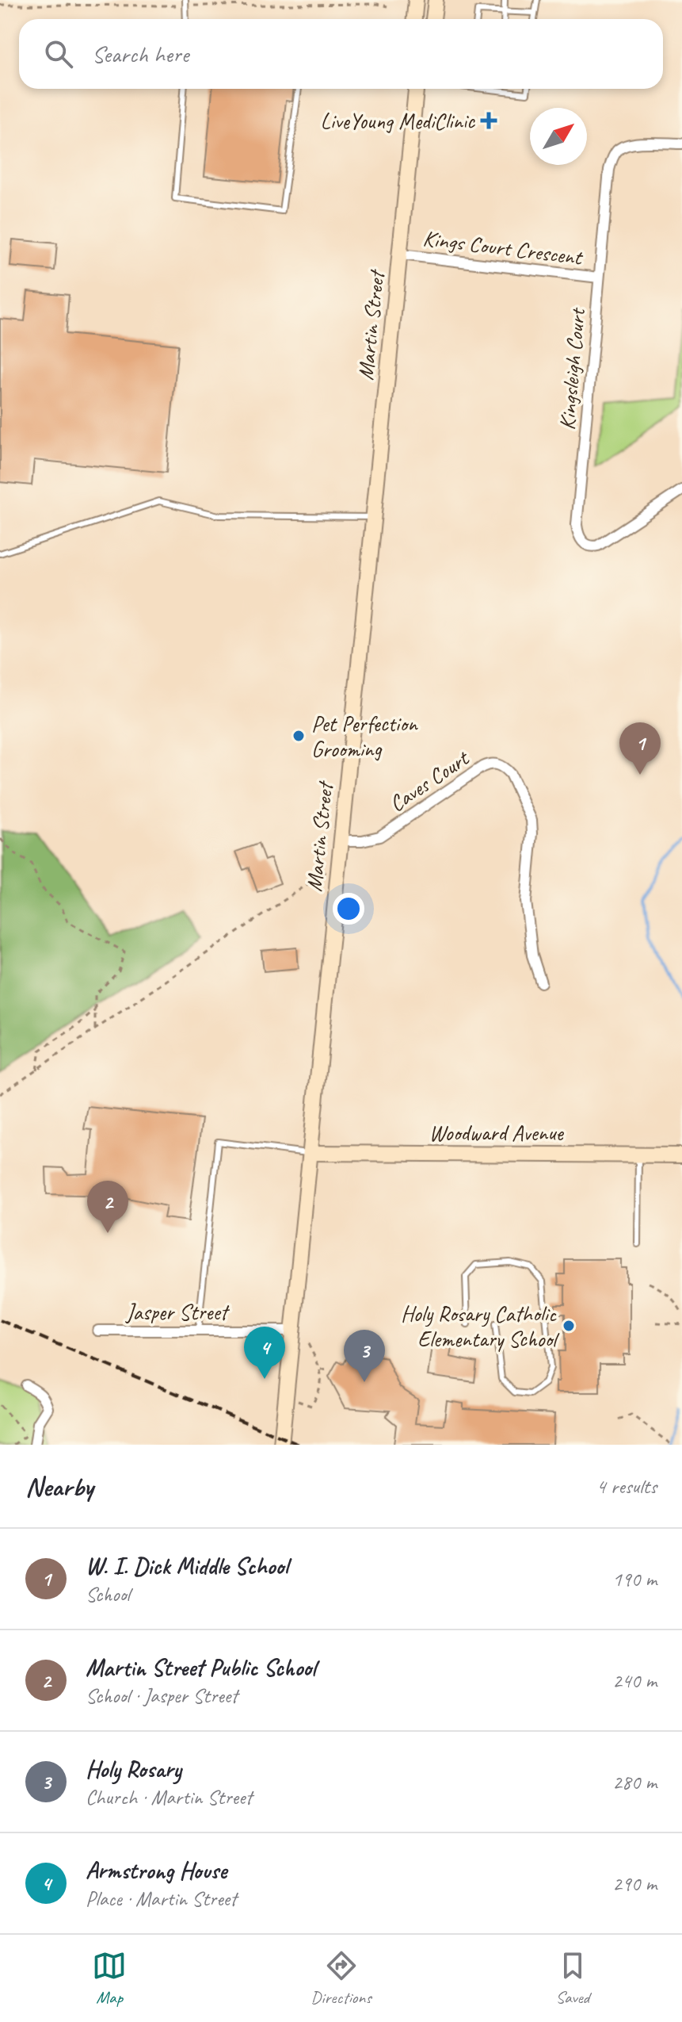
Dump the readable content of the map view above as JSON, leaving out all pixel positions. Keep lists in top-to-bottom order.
{
  "streets": {
    "street": [
      "Kings Court Crescent",
      "Martin Street",
      "Kingsleigh Court",
      "Caves Court",
      "Woodward Avenue",
      "Jasper Street"
    ]
  },
  "crossings": [
    ["Kings Court Crescent", "Martin Street"],
    ["Kings Court Crescent", "Kingsleigh Court"],
    ["Martin Street", "Caves Court"],
    ["Martin Street", "Woodward Avenue"],
    ["Martin Street", "Jasper Street"]
  ],
  "places": {
    "health": ["LiveYoung MediClinic"],
    "other": ["Pet Perfection Grooming", "Holy Rosary Catholic Elementary School"]
  },
  "north": "top right",
  "page": {
    "search": "Search here",
    "pins": [
      "1",
      "2",
      "4",
      "3"
    ],
    "heading": ["Nearby", "4 results"],
    "list": [
      {
        "mark": "1",
        "name": "W. I. Dick Middle School",
        "note": "School",
        "value": "190 m"
      },
      {
        "mark": "2",
        "name": "Martin Street Public School",
        "note": "School · Jasper Street",
        "value": "240 m"
      },
      {
        "mark": "3",
        "name": "Holy Rosary",
        "note": "Church · Martin Street",
        "value": "280 m"
      },
      {
        "mark": "4",
        "name": "Armstrong House",
        "note": "Place · Martin Street",
        "value": "290 m"
      }
    ],
    "nav": ["Map", "Directions", "Saved"]
  }
}
